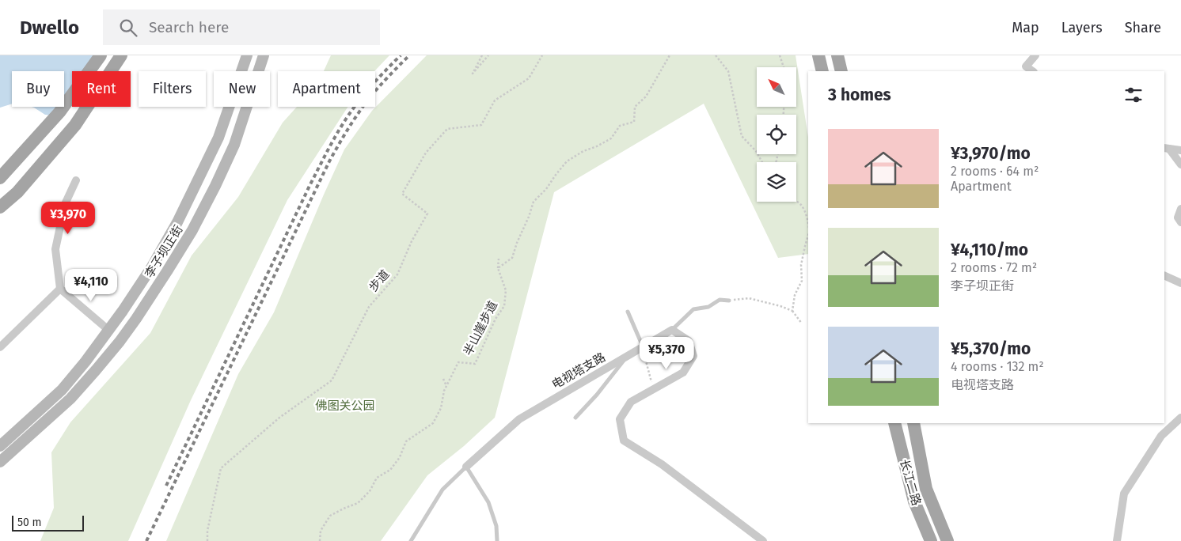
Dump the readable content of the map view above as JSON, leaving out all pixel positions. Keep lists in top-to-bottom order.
{
  "streets": {
    "main road": ["李子坝正街", "长江二路"],
    "street": ["电视塔支路"],
    "path": ["步道", "半山崖步道"]
  },
  "parks": ["佛图关公园"],
  "scale_bar": "50 m",
  "north": "top left",
  "page": {
    "header": "Dwello",
    "search": "Search here",
    "nav": ["Map", "Layers", "Share"],
    "chip": [
      "Buy",
      "Rent",
      "Filters",
      "New",
      "Apartment"
    ],
    "heading": "3 homes",
    "list": [
      {
        "name": "¥3,970/mo",
        "note": "2 rooms · 64 m² · Apartment"
      },
      {
        "name": "¥4,110/mo",
        "note": "2 rooms · 72 m² · 李子坝正街"
      },
      {
        "name": "¥5,370/mo",
        "note": "4 rooms · 132 m² · 电视塔支路"
      }
    ],
    "price": ["¥3,970", "¥4,110", "¥5,370"],
    "scale": "50 m"
  }
}
